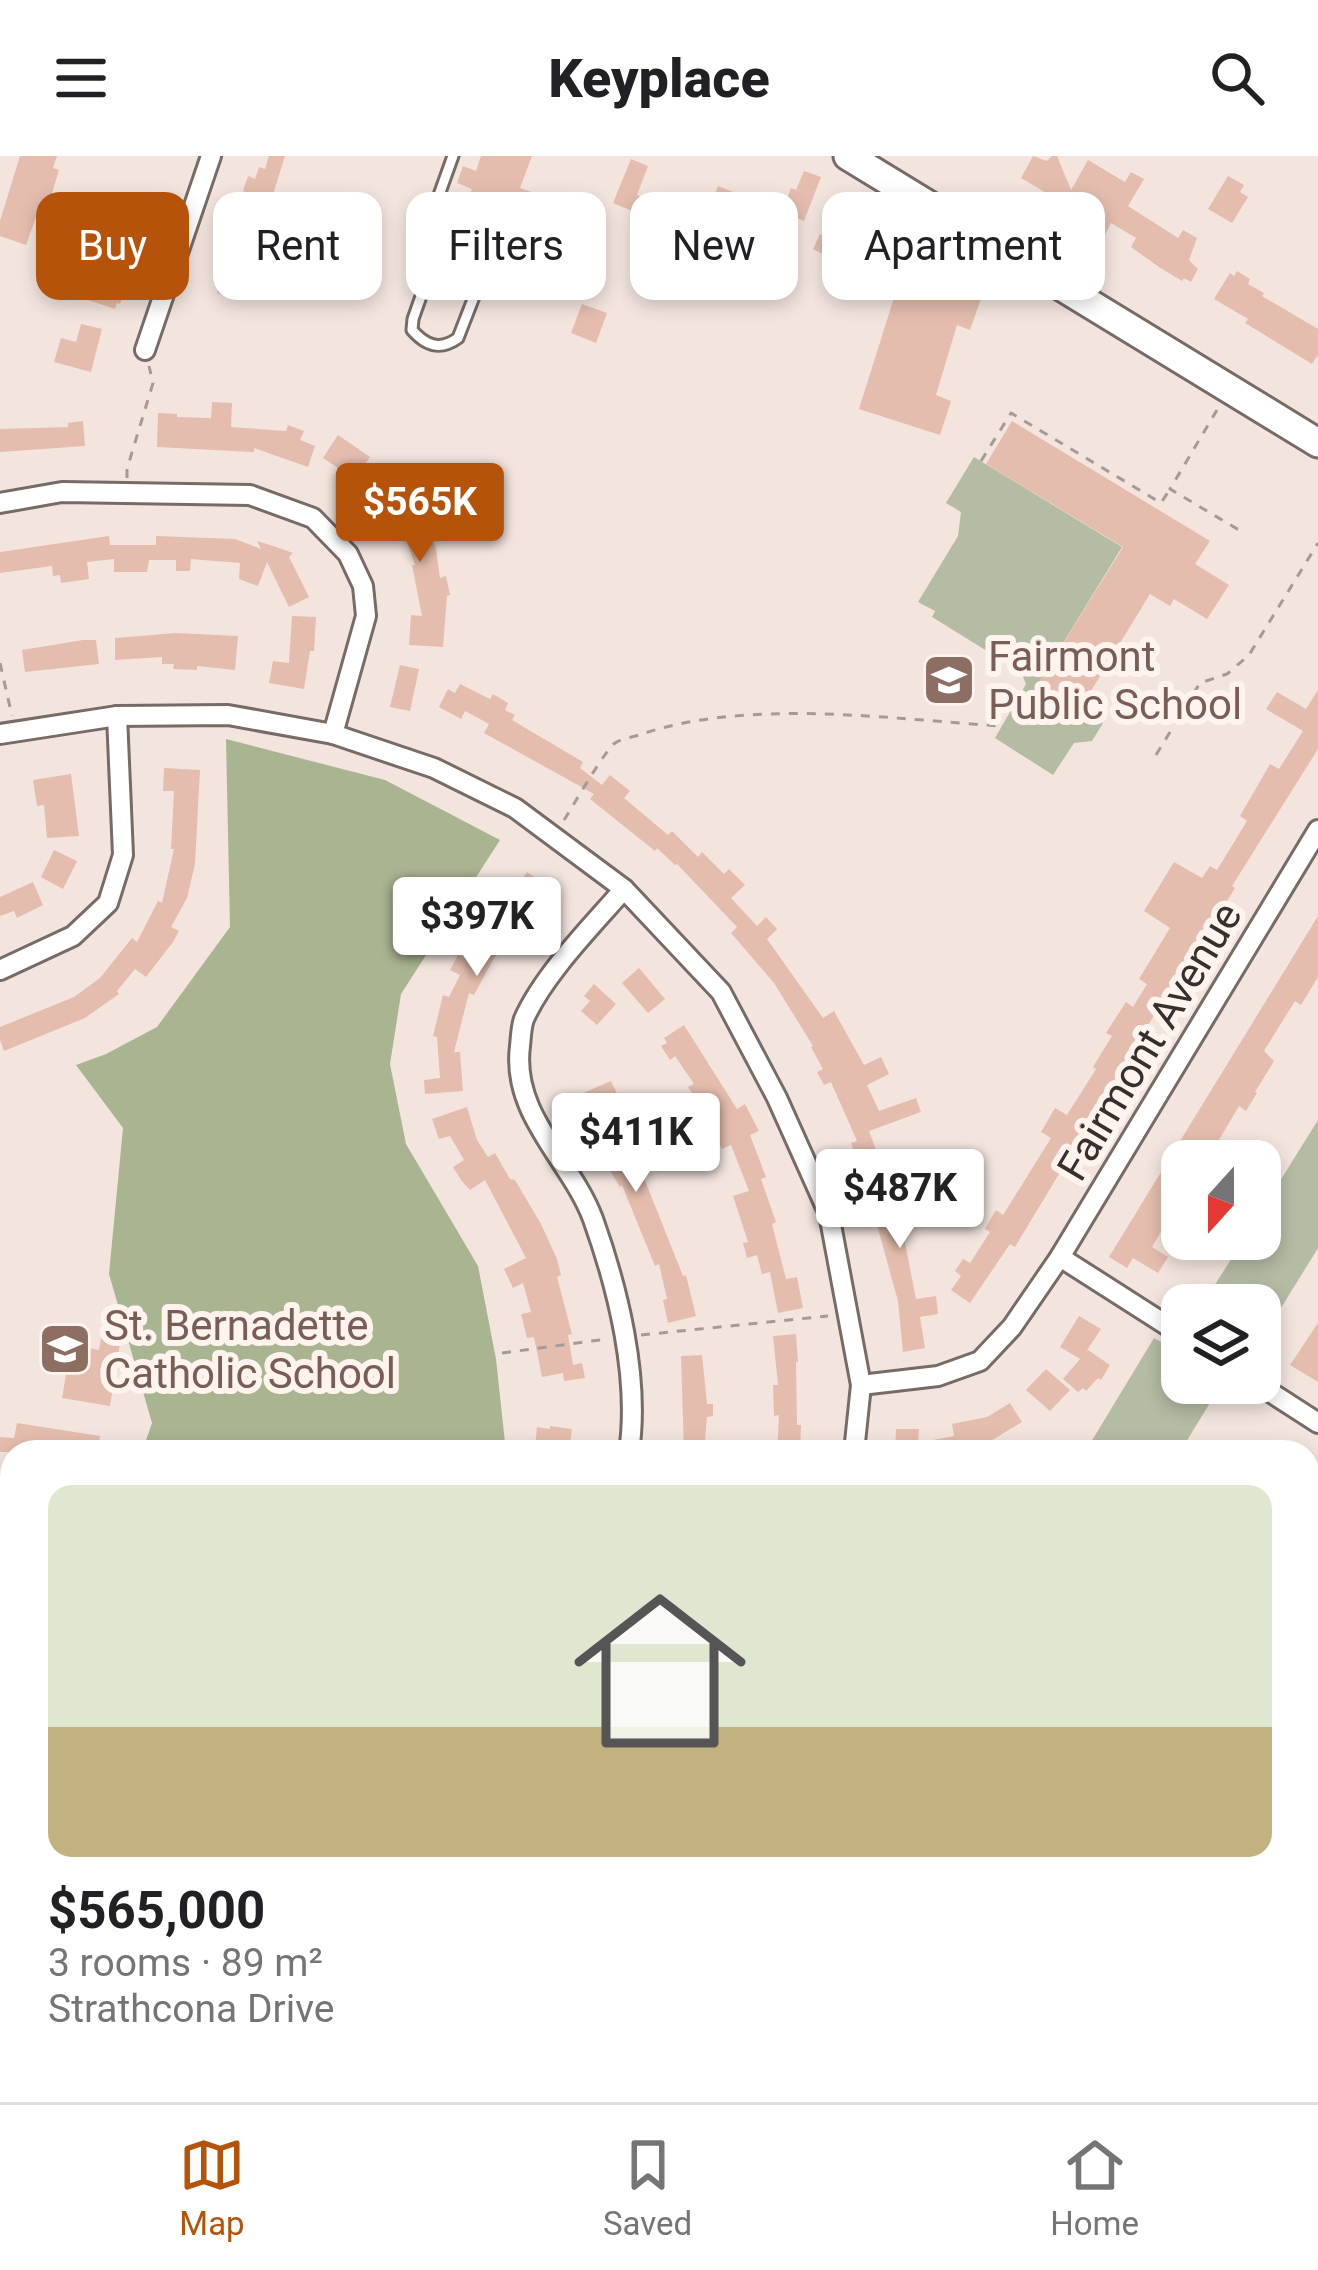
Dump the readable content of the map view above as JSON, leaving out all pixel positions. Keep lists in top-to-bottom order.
{
  "streets": {
    "street": ["Fairmont Avenue"]
  },
  "places": {
    "school or university": ["Fairmont Public School", "St. Bernadette Catholic School"]
  },
  "north": "bottom",
  "page": {
    "header": "Keyplace",
    "chip": [
      "Buy",
      "Rent",
      "Filters",
      "New",
      "Apartment"
    ],
    "price": [
      "$565K",
      "$397K",
      "$411K",
      "$487K"
    ],
    "list": [
      {
        "name": "$565,000",
        "note": "3 rooms · 89 m² · Strathcona Drive"
      }
    ],
    "tabs": ["Map", "Saved", "Home"]
  }
}
